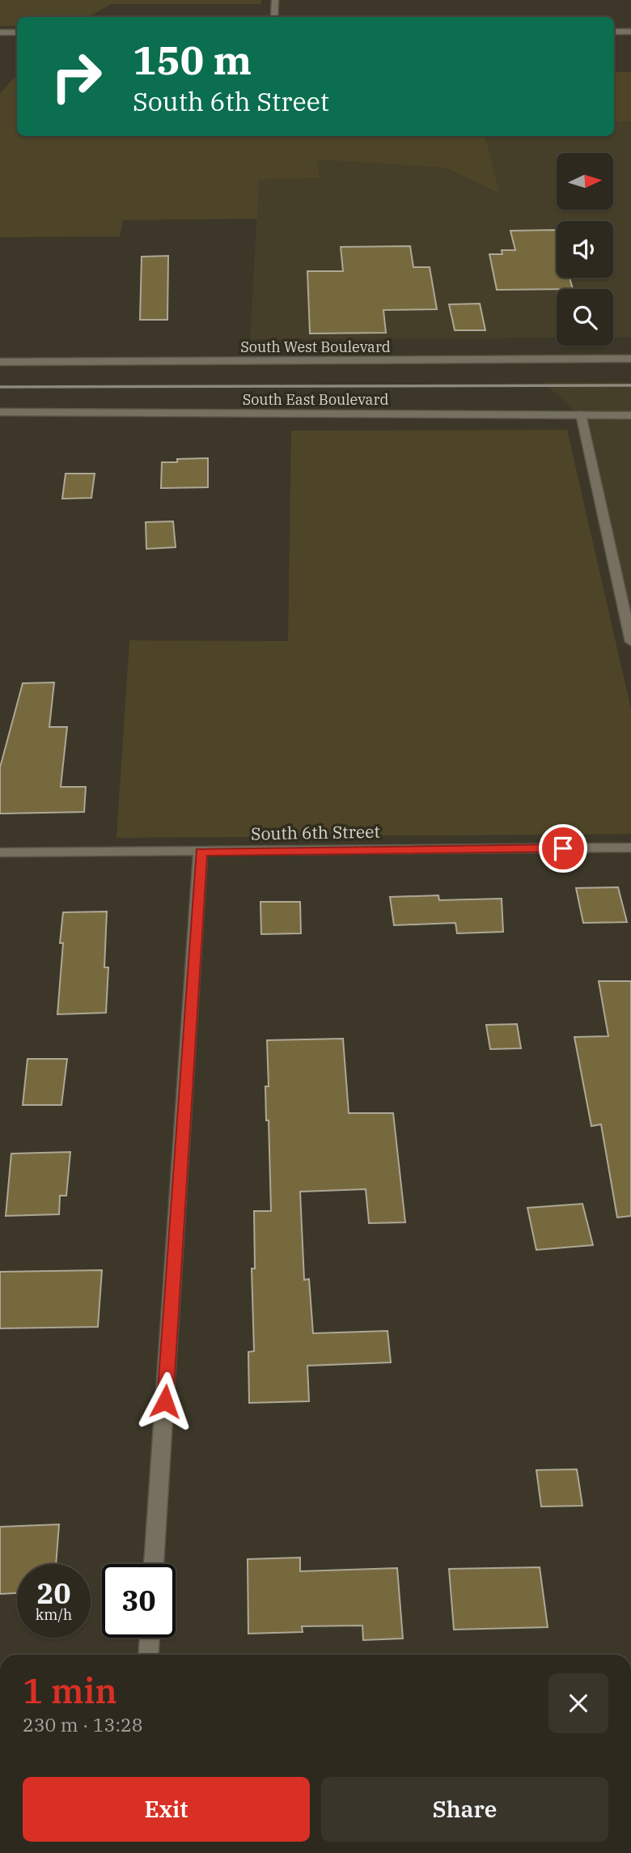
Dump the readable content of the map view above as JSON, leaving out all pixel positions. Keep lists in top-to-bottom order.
{
  "streets": {
    "street": ["South West Boulevard", "South East Boulevard", "South 6th Street"]
  },
  "north": "right",
  "page": {
    "turn": ["150 m", "South 6th Street"],
    "speed": "20 km/h",
    "limit": "30",
    "heading": ["1 min", "230 m · 13:28"],
    "buttons": ["Exit", "Share"]
  }
}
